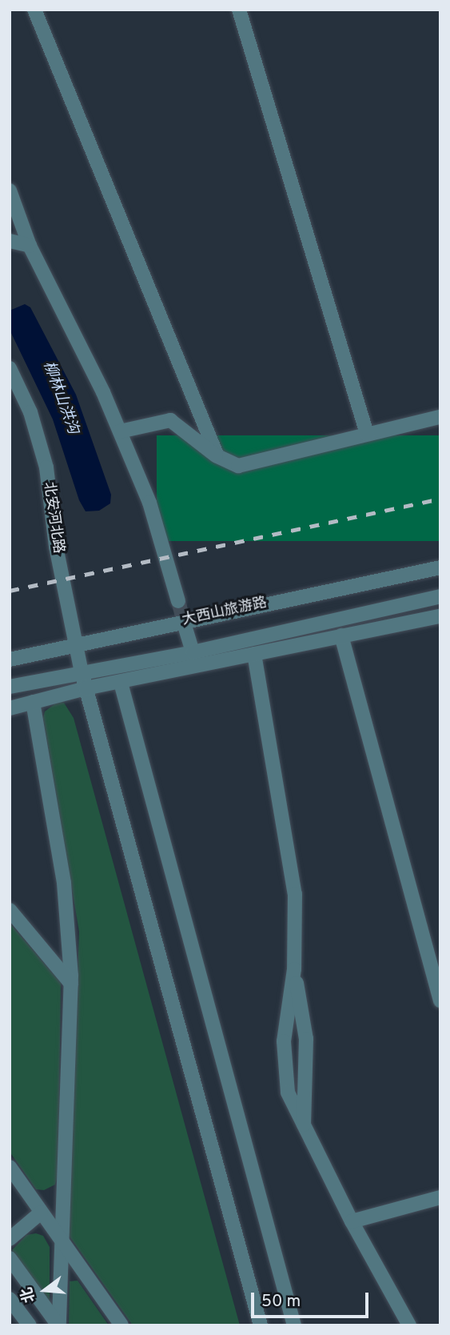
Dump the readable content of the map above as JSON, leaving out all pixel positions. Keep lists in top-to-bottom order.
{
  "streets": {
    "street": ["北安河北路", "大西山旅游路"]
  },
  "crossings": [
    ["北安河北路", "大西山旅游路"]
  ],
  "water": ["柳林山洪沟"],
  "scale_bar": "50 m",
  "north": "left"
}
